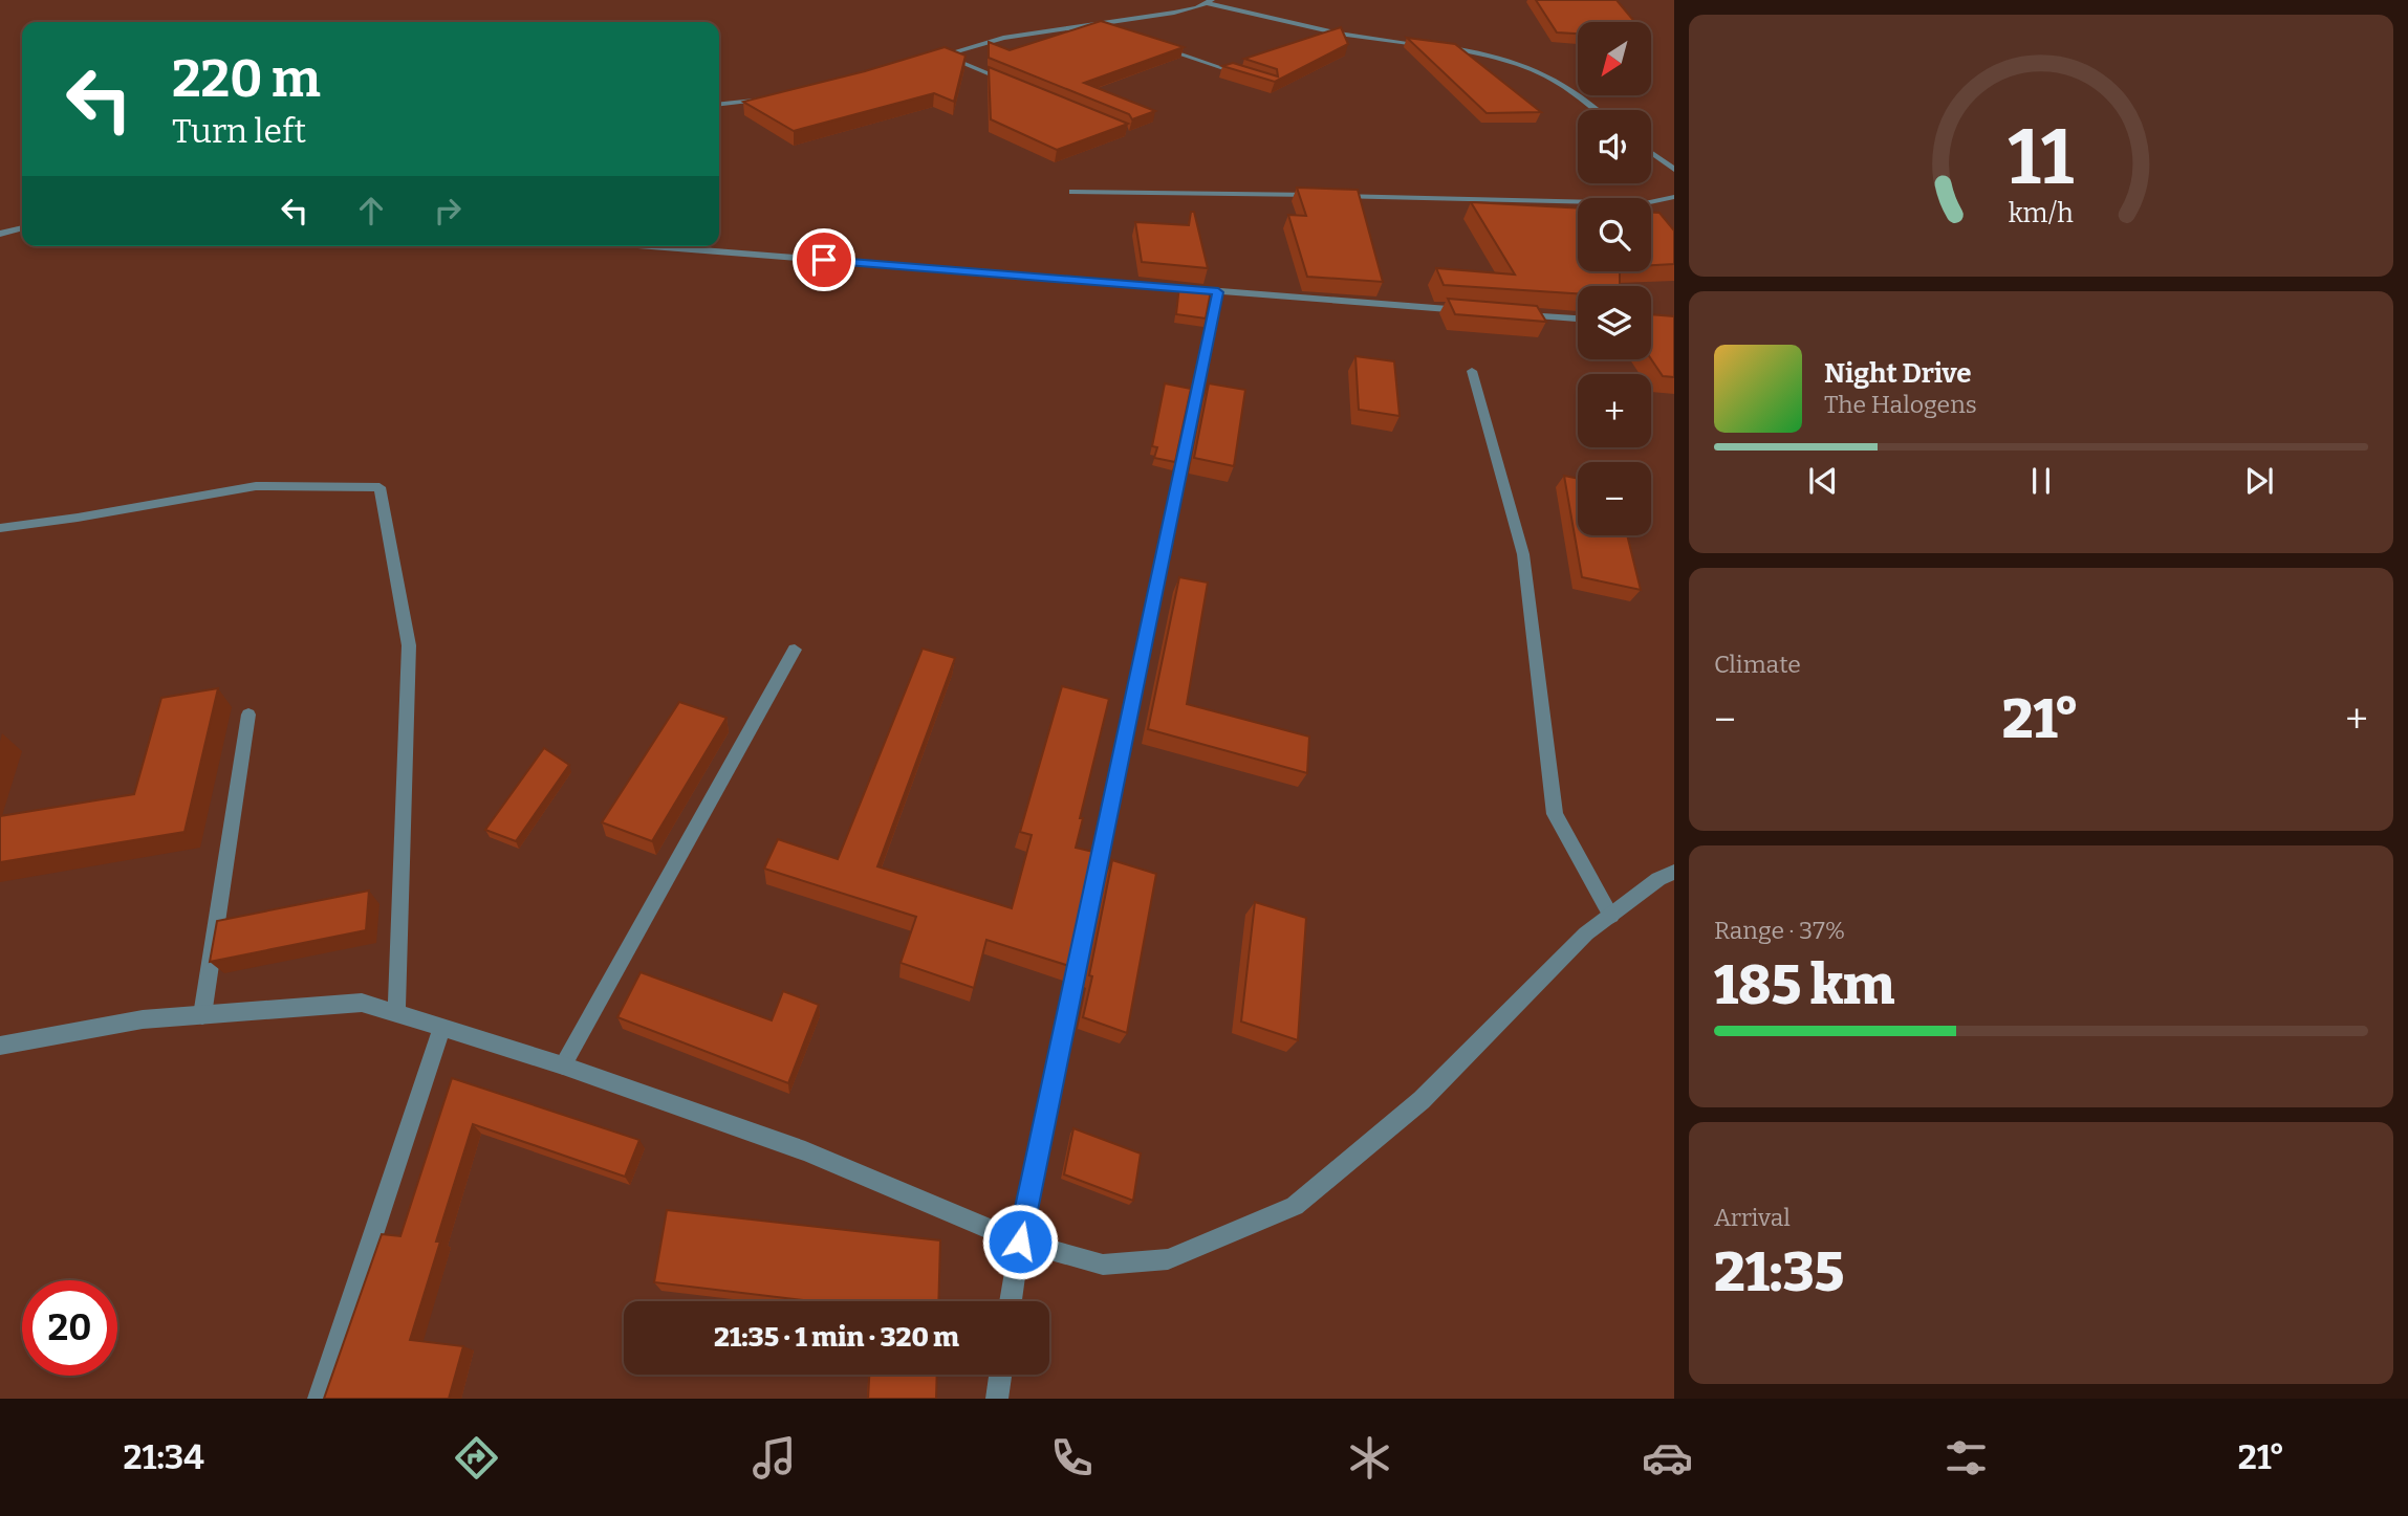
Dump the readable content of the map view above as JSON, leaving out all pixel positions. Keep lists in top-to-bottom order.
{
  "north": "bottom left",
  "page": {
    "map_buttons": ["+", "−"],
    "turn": ["220 m", "Turn left"],
    "song": ["Night Drive", "The Halogens"],
    "tile": [
      "Climate",
      ["Range · 37%", "185 km"],
      ["Arrival", "21:35"]
    ],
    "heat": ["−", "21°", "+"],
    "limit": "20",
    "trip": "21:35 · 1 min · 320 m",
    "tabs": ["21:34", "21°"],
    "gauge": ["11", "km/h"]
  }
}
